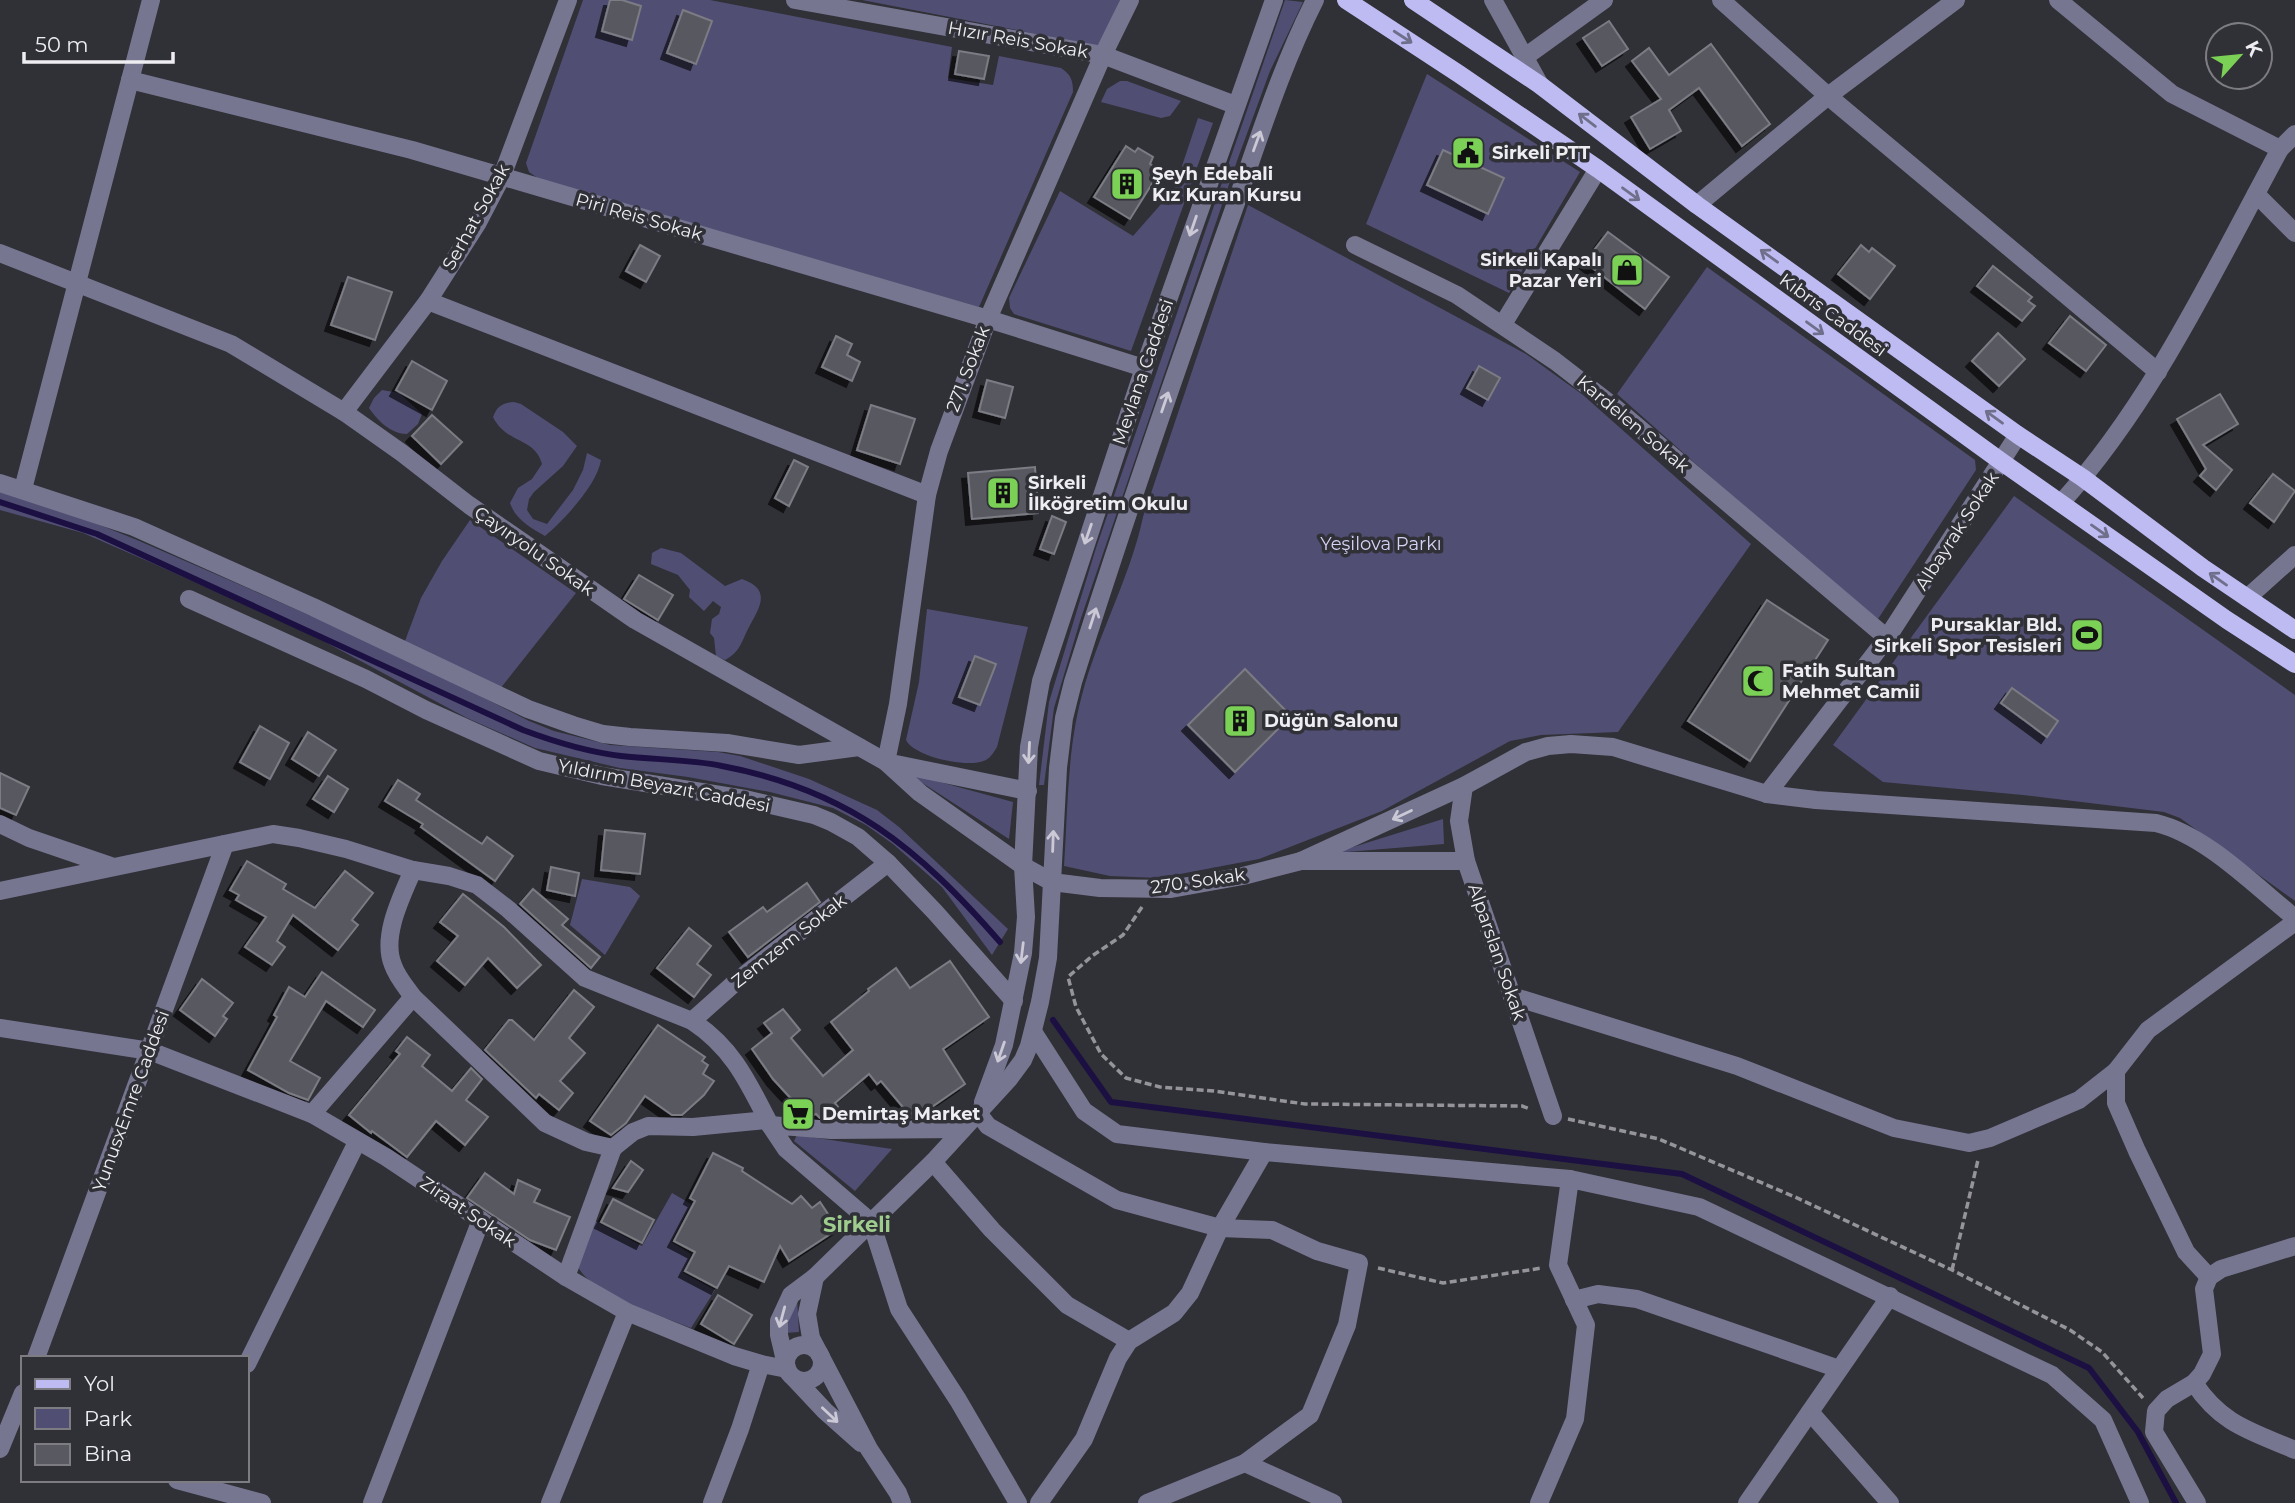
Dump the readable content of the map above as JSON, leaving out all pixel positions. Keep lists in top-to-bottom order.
{
  "streets": {
    "main road": ["Kıbrıs Caddesi"],
    "street": [
      "Hızır Reis Sokak",
      "Serhat Sokak",
      "Piri Reis Sokak",
      "271. Sokak",
      "Mevlana Caddesi",
      "Kardelen Sokak",
      "Albayrak Sokak",
      "Çayıryolu Sokak",
      "Yıldırım Beyazıt Caddesi",
      "270. Sokak",
      "Zemzem Sokak",
      "Alparslan Sokak",
      "YunusxEmre Caddesi",
      "Ziraat Sokak"
    ]
  },
  "crossings": [
    ["Hızır Reis Sokak", "271. Sokak"],
    ["Hızır Reis Sokak", "Mevlana Caddesi"],
    ["Serhat Sokak", "Piri Reis Sokak"],
    ["Serhat Sokak", "Çayıryolu Sokak"],
    ["Piri Reis Sokak", "271. Sokak"],
    ["Piri Reis Sokak", "Mevlana Caddesi"],
    ["Kıbrıs Caddesi", "Albayrak Sokak"],
    ["271. Sokak", "Çayıryolu Sokak"],
    ["Mevlana Caddesi", "Çayıryolu Sokak"],
    ["Mevlana Caddesi", "Yıldırım Beyazıt Caddesi"],
    ["Kardelen Sokak", "Albayrak Sokak"],
    ["Çayıryolu Sokak", "270. Sokak"],
    ["Yıldırım Beyazıt Caddesi", "Zemzem Sokak"],
    ["YunusxEmre Caddesi", "Ziraat Sokak"]
  ],
  "districts": ["Sirkeli"],
  "parks": ["Yeşilova Parkı"],
  "places": {
    "public building": ["Sirkeli PTT"],
    "building": ["Şeyh Edebali Kız Kuran Kursu", "Sirkeli İlköğretim Okulu", "Düğün Salonu"],
    "shop": ["Sirkeli Kapalı Pazar Yeri"],
    "sports": ["Pursaklar Bld. Sirkeli Spor Tesisleri"],
    "mosque": ["Fatih Sultan Mehmet Camii"],
    "supermarket": ["Demirtaş Market"]
  },
  "legend": ["Yol", "Park", "Bina"],
  "scale_bar": "50 m",
  "north": "top right"
}
